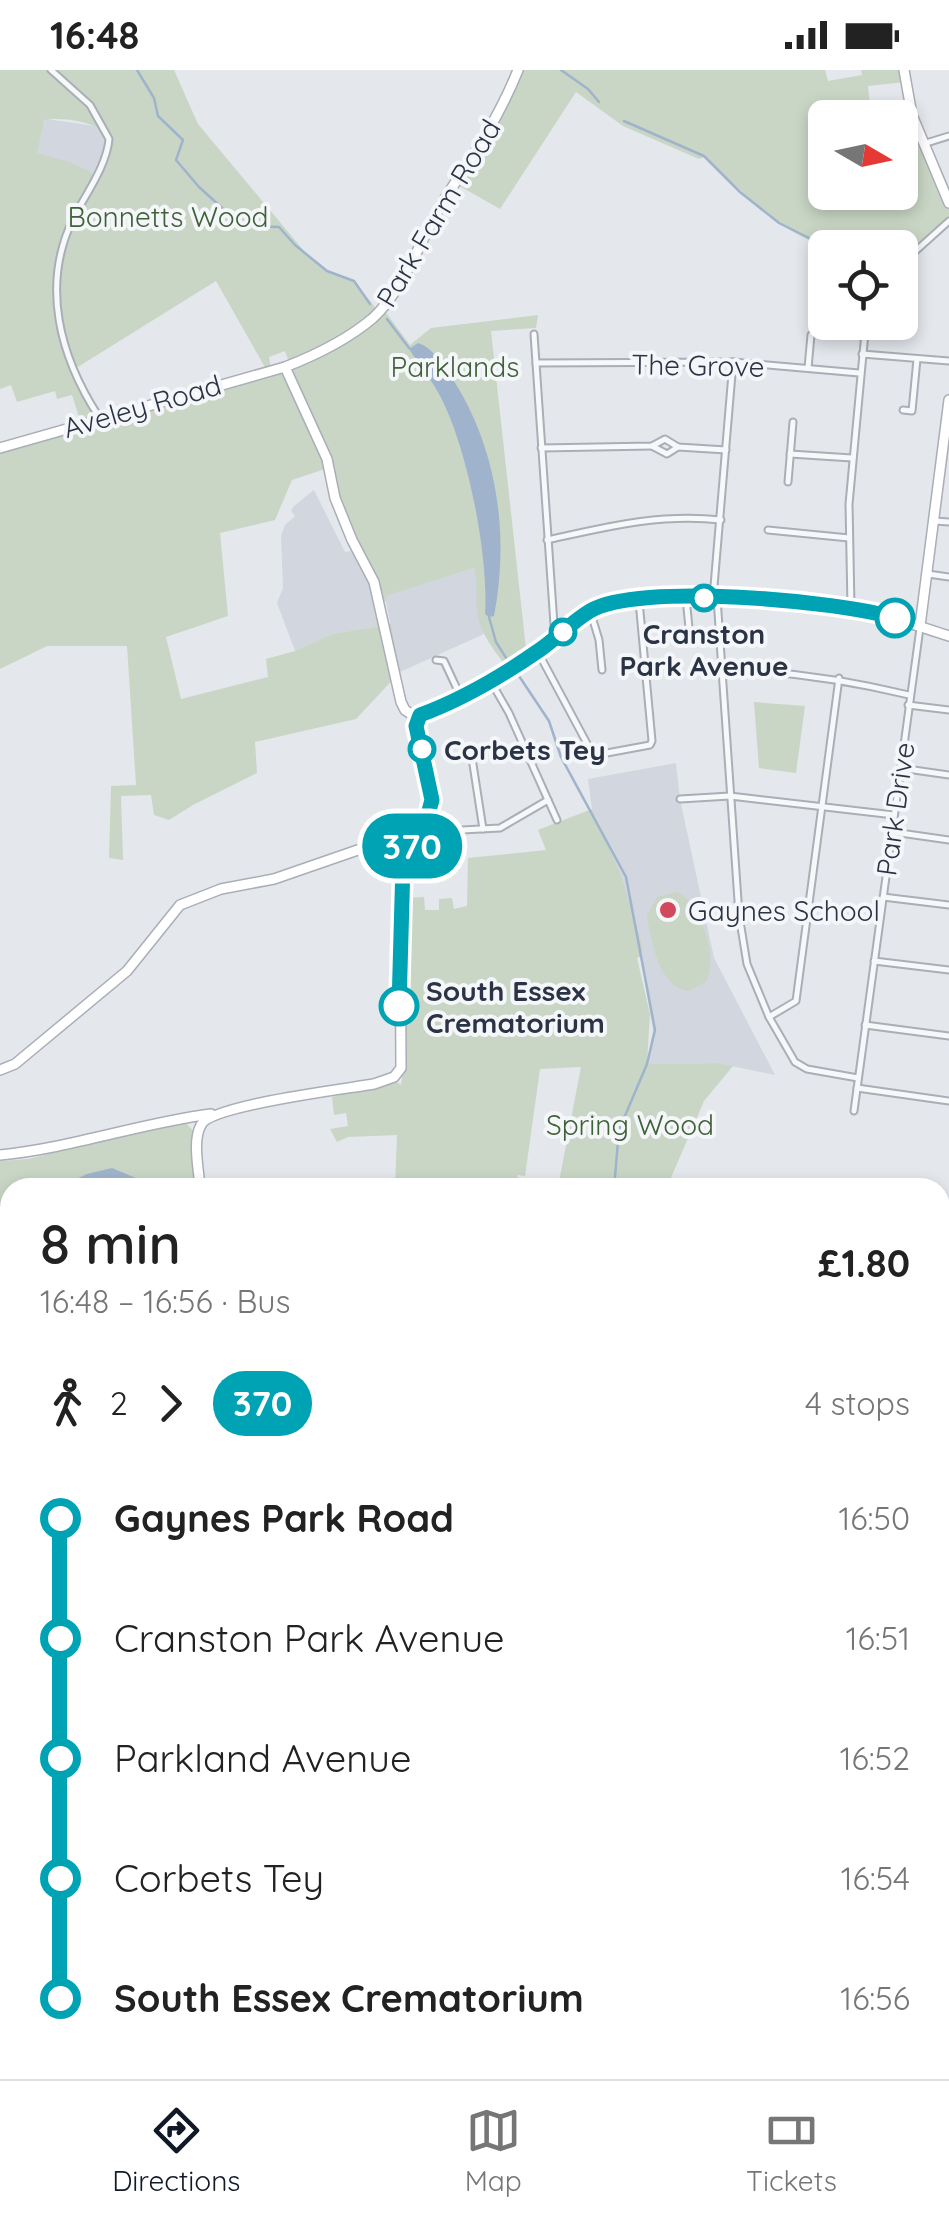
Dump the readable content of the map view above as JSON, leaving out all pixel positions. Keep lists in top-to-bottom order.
{
  "streets": {
    "street": [
      "Park Farm Road",
      "The Grove",
      "Aveley Road",
      "Park Drive"
    ]
  },
  "crossings": [
    ["Park Farm Road", "Aveley Road"]
  ],
  "parks": ["Bonnetts Wood", "Parklands", "Spring Wood"],
  "places": [
    "Cranston Park Avenue",
    "Corbets Tey",
    "Gaynes School",
    "South Essex Crematorium"
  ],
  "lines": ["bus line 370"],
  "north": "right",
  "page": {
    "status": "16:48",
    "on_map": "370",
    "heading": ["8 min", "16:48 – 16:56 · Bus", "£1.80"],
    "legs": ["2", "370", "4 stops"],
    "list": [
      {
        "name": "Gaynes Park Road",
        "value": "16:50"
      },
      {
        "name": "Cranston Park Avenue",
        "value": "16:51"
      },
      {
        "name": "Parkland Avenue",
        "value": "16:52"
      },
      {
        "name": "Corbets Tey",
        "value": "16:54"
      },
      {
        "name": "South Essex Crematorium",
        "value": "16:56"
      }
    ],
    "tabs": ["Directions", "Map", "Tickets"]
  }
}
